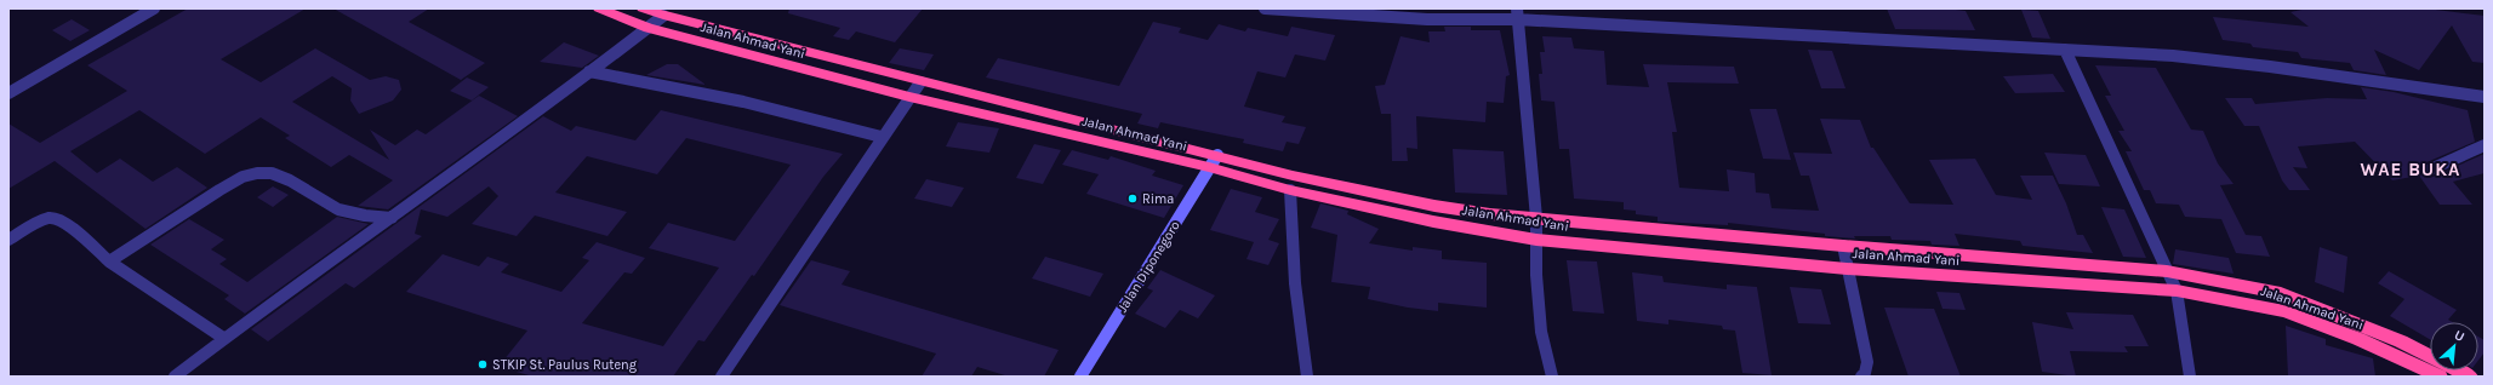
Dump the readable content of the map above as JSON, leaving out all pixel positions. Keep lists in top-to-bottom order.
{
  "streets": {
    "highway": ["Jalan Ahmad Yani"],
    "street": ["Jalan Diponegoro"]
  },
  "crossings": [
    ["Jalan Ahmad Yani", "Jalan Diponegoro"]
  ],
  "districts": ["WAE BUKA"],
  "places": ["Rima", "STKIP St. Paulus Ruteng"],
  "north": "top right"
}
